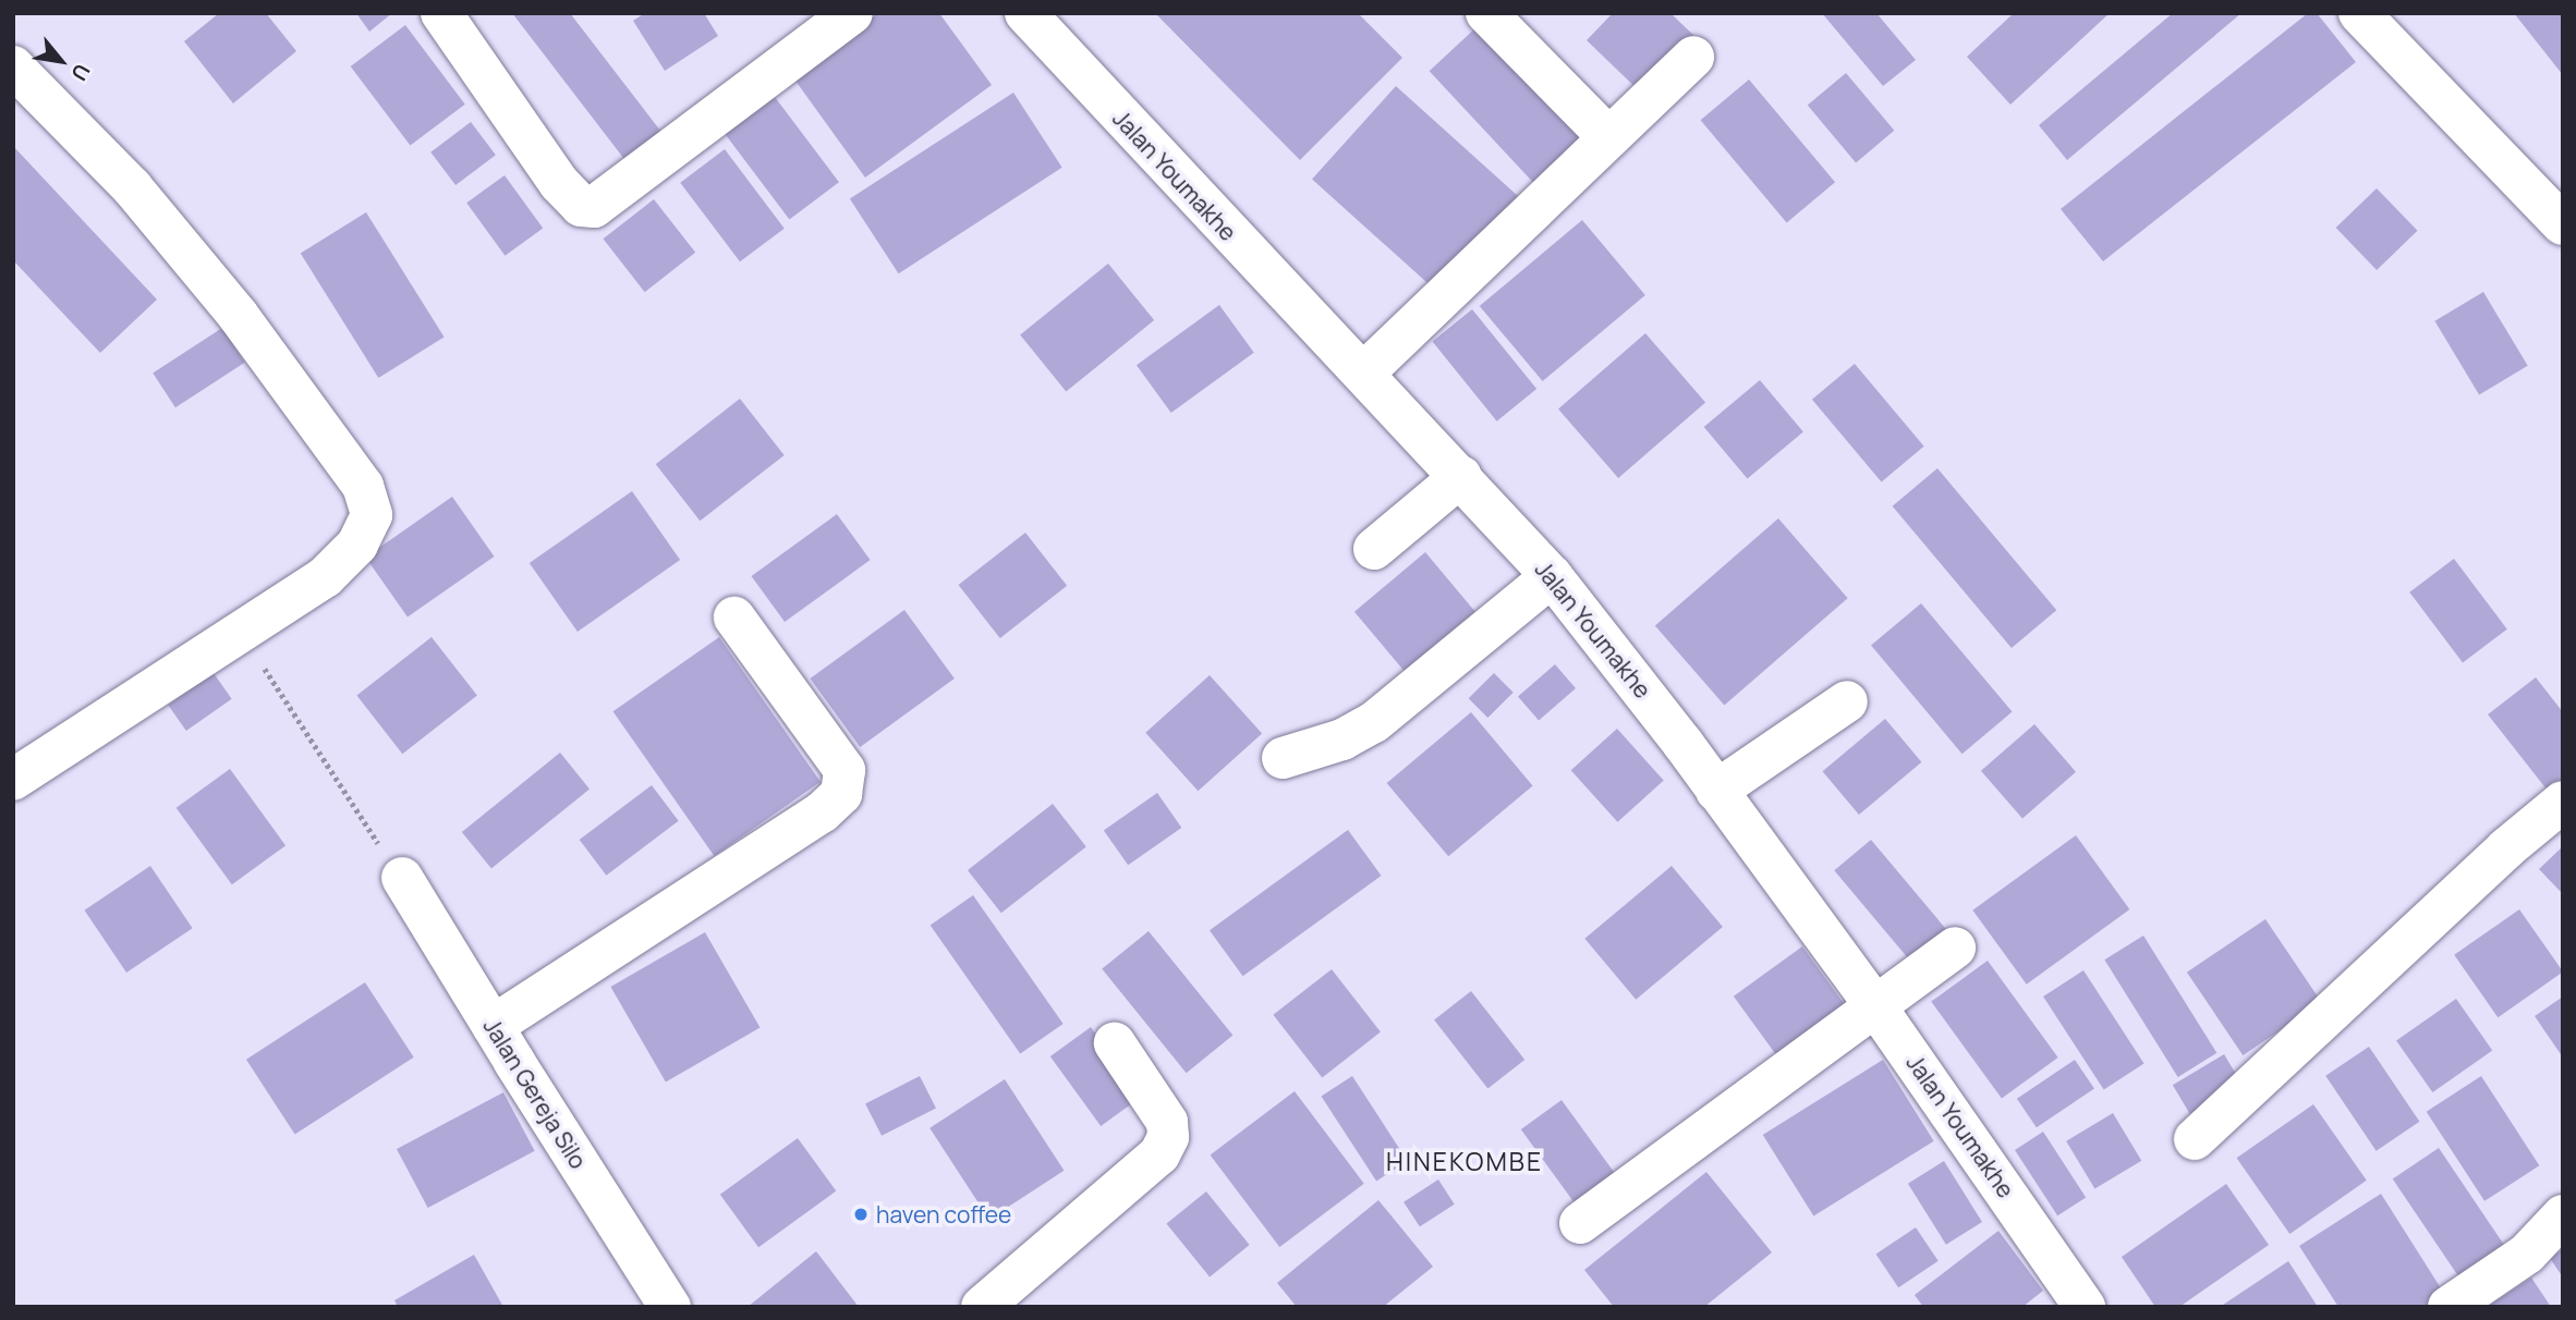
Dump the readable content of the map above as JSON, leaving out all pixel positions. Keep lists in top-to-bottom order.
{
  "streets": {
    "street": ["Jalan Youmakhe", "Jalan Gereja Silo"]
  },
  "districts": ["HINEKOMBE"],
  "places": ["haven coffee"],
  "north": "bottom right"
}
